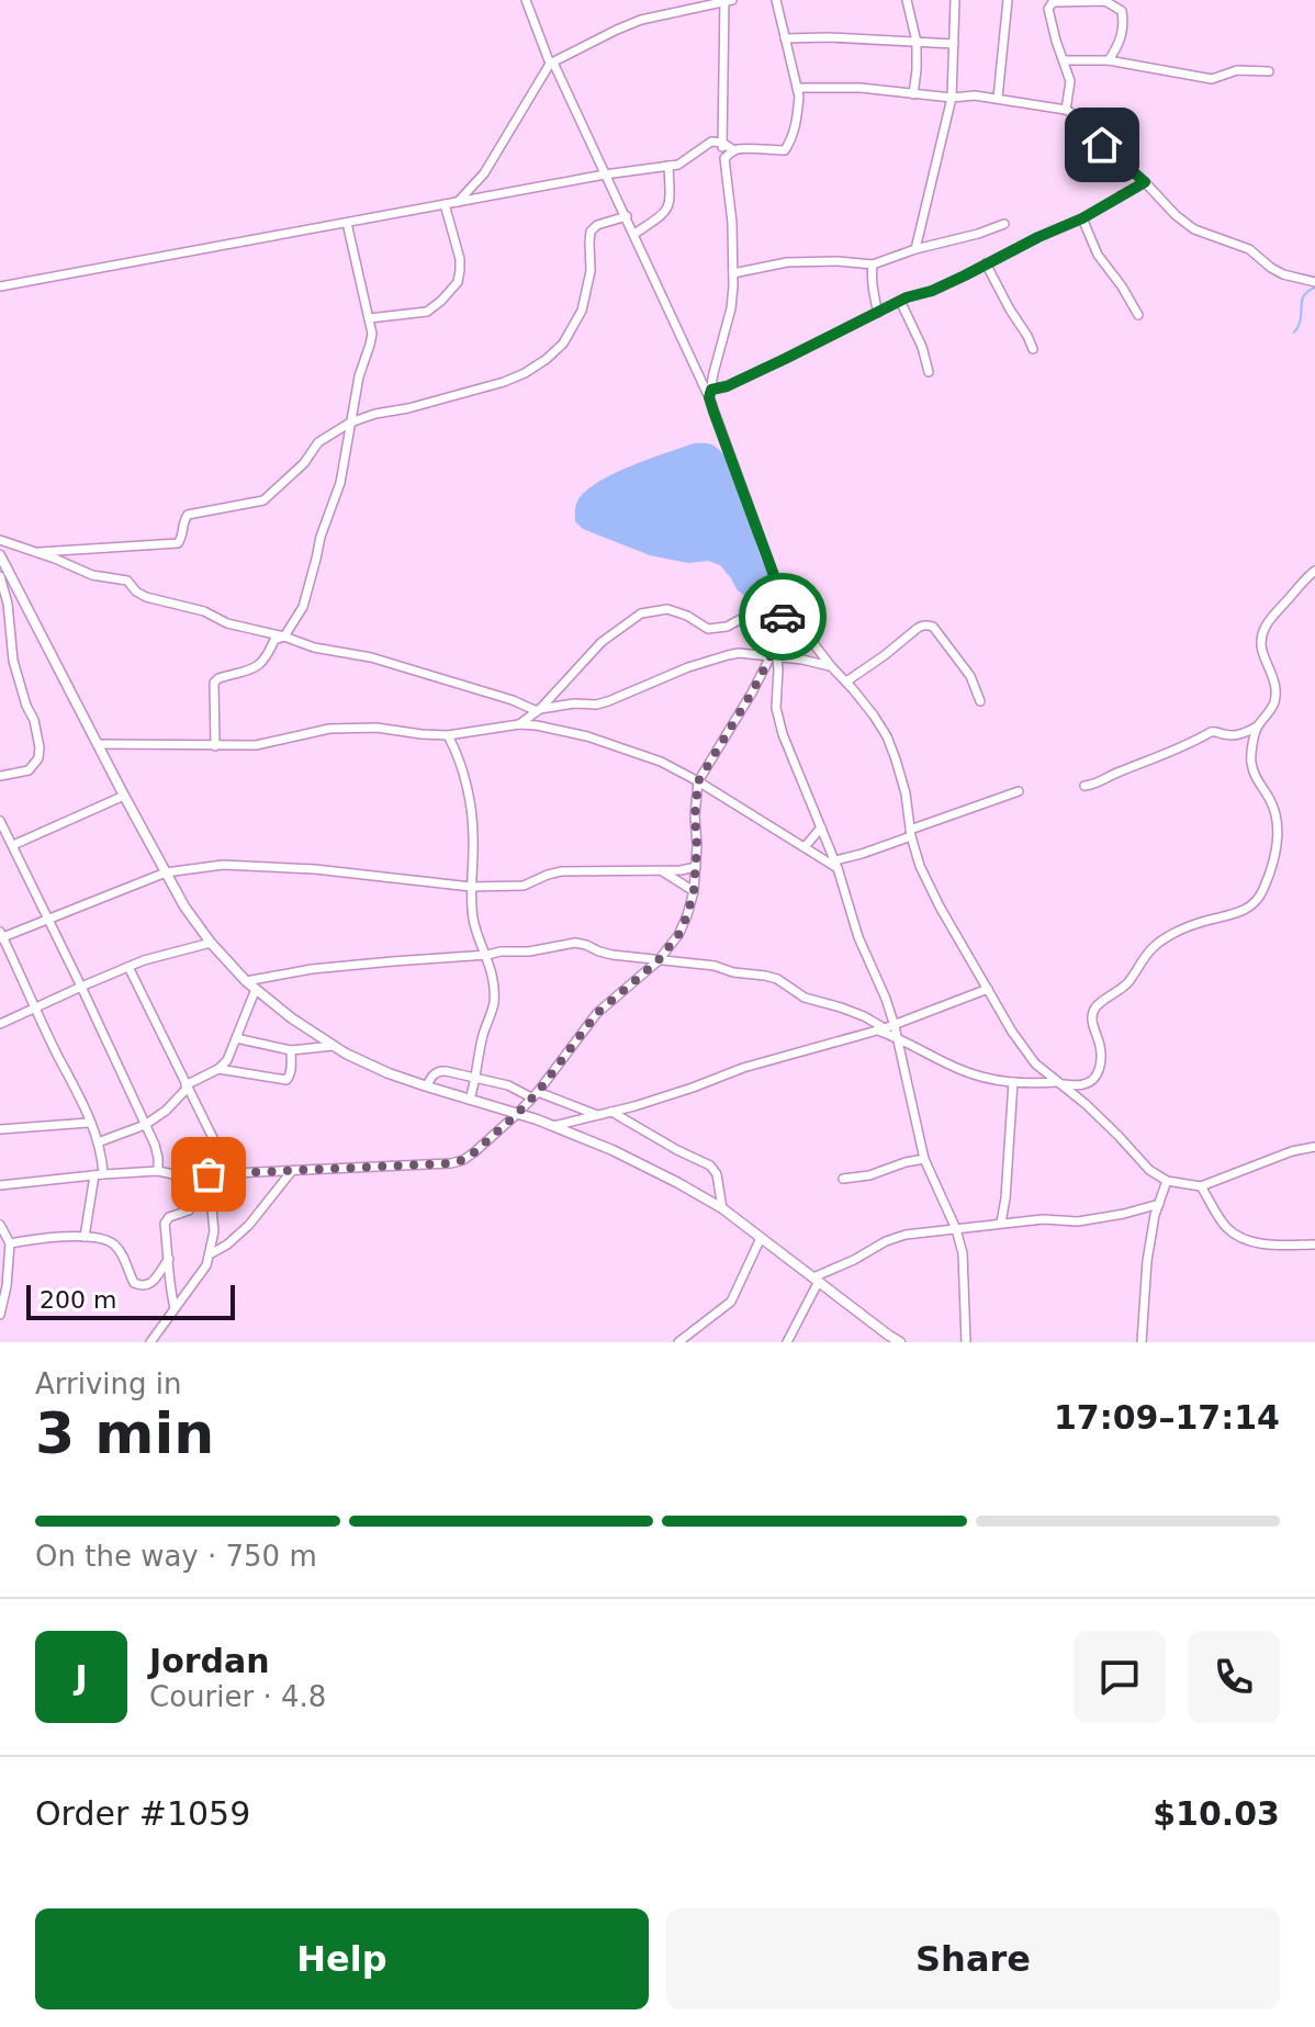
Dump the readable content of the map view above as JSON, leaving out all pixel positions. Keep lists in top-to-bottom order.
{
  "scale_bar": "200 m",
  "page": {
    "scale": "200 m",
    "heading": ["3 min", "Arriving in", "17:09–17:14"],
    "panel": [
      "Jordan",
      "Courier · 4.8",
      "Order #1059",
      "$10.03"
    ],
    "bar": "On the way · 750 m",
    "round": "J",
    "buttons": ["Help", "Share"]
  }
}
